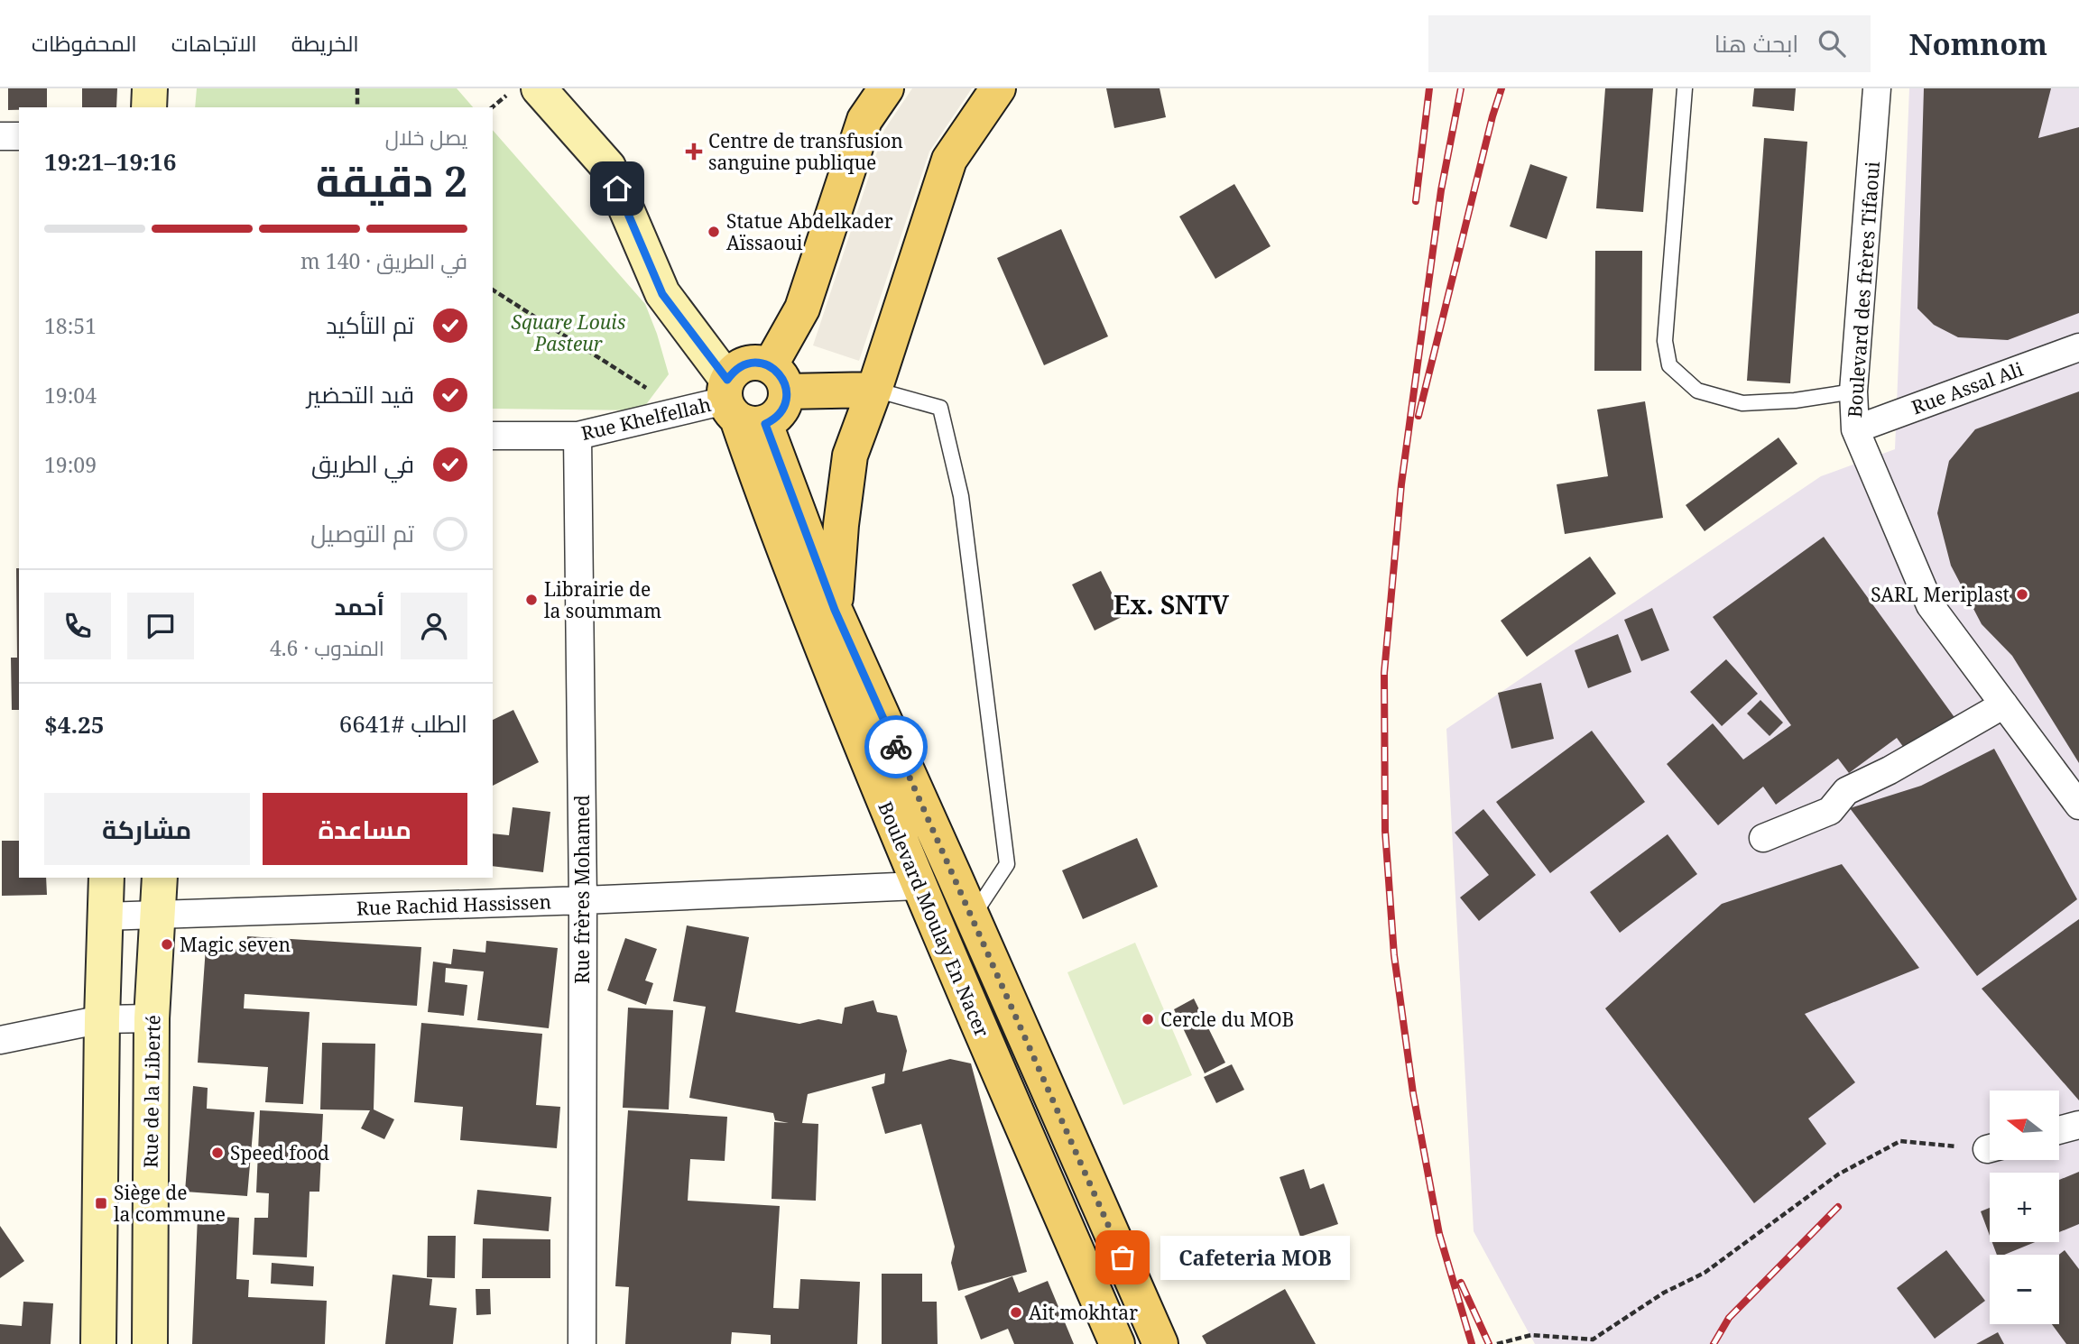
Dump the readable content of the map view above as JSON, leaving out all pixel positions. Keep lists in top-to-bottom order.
{
  "streets": {
    "main road": ["Boulevard Moulay En Nacer", "Rue de la Liberté"],
    "street": [
      "Boulevard des frères Tifaoui",
      "Rue Assal Ali",
      "Rue Khelfellah",
      "Rue frères Mohamed",
      "Rue Rachid Hassissen"
    ]
  },
  "crossings": [
    ["Boulevard des frères Tifaoui", "Rue Assal Ali"],
    ["Rue Khelfellah", "Rue frères Mohamed"],
    ["Rue Khelfellah", "Boulevard Moulay En Nacer"],
    ["Rue frères Mohamed", "Rue Rachid Hassissen"],
    ["Rue Rachid Hassissen", "Boulevard Moulay En Nacer"],
    ["Rue Rachid Hassissen", "Rue de la Liberté"]
  ],
  "districts": ["Ex. SNTV"],
  "parks": ["Square Louis Pasteur"],
  "places": {
    "health": ["Centre de transfusion sanguine publique"],
    "other": [
      "Statue Abdelkader Aïssaoui",
      "SARL Meriplast",
      "Librairie de la soummam",
      "Magic seven",
      "Cercle du MOB",
      "Speed food",
      "Cafeteria MOB",
      "Ait mokhtar"
    ],
    "transit": ["Siège de la commune"]
  },
  "north": "left",
  "page": {
    "header": "Nomnom",
    "search": "ابحث هنا",
    "nav": ["الخريطة", "الاتجاهات", "المحفوظات"],
    "heading": ["2 دقيقة", "يصل خلال", "19:16–19:21"],
    "panel": [
      "أحمد",
      "المندوب · 4.6",
      "الطلب #6641",
      "$4.25"
    ],
    "bar": "في الطريق · 140 m",
    "list": [
      ["تم التأكيد", "18:51"],
      ["قيد التحضير", "19:04"],
      ["في الطريق", "19:09"],
      "تم التوصيل"
    ],
    "buttons": ["مساعدة", "مشاركة"],
    "map_buttons": ["+", "−"],
    "bubble": "Cafeteria MOB"
  }
}
